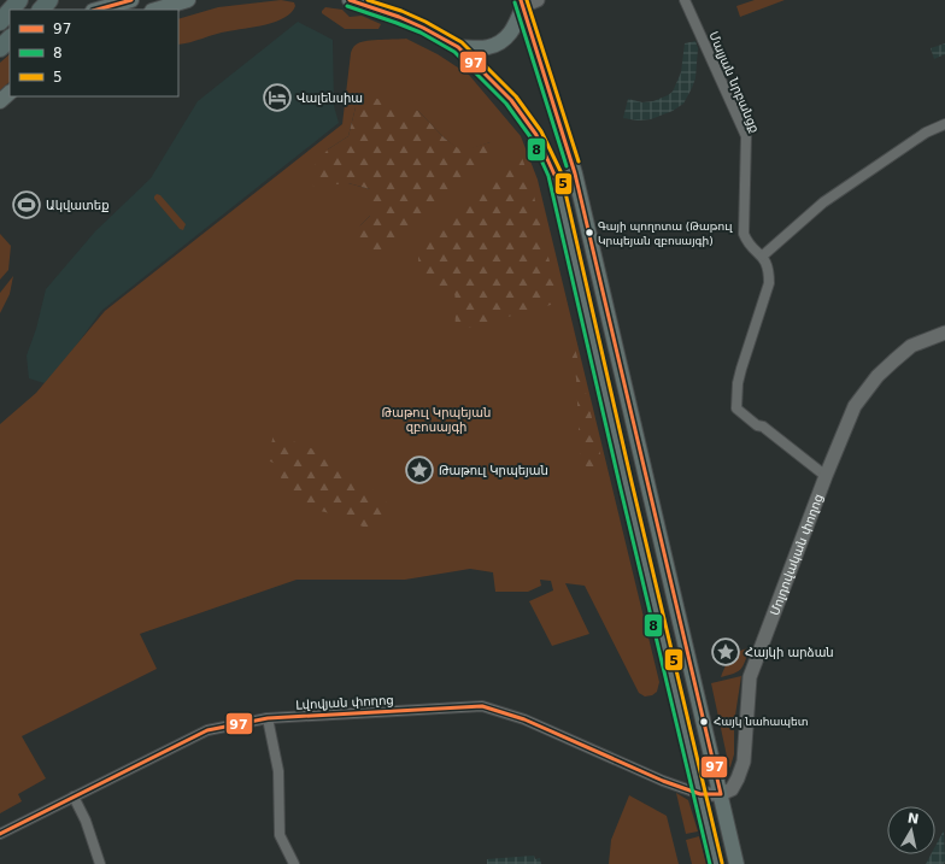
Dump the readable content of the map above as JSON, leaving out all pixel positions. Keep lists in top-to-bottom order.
{
  "streets": {
    "street": ["Մալյան նրբանցք", "Մոլդովական փողոց", "Լվովյան փողոց"]
  },
  "parks": ["Թաթուլ Կրպեյան զբոսայգի"],
  "places": {
    "hotel": ["Վալենսիա"],
    "sports": ["Ակվատեք"],
    "other": ["Գայի պողոտա (Թաթուլ Կրպեյան զբոսայգի)", "Հայկ նահապետ"],
    "place": ["Թաթուլ Կրպեյան", "Հայկի արձան"]
  },
  "lines": ["transit line 97", "transit line 5", "transit line 8"],
  "legend": ["97", "8", "5"],
  "north": "top"
}
